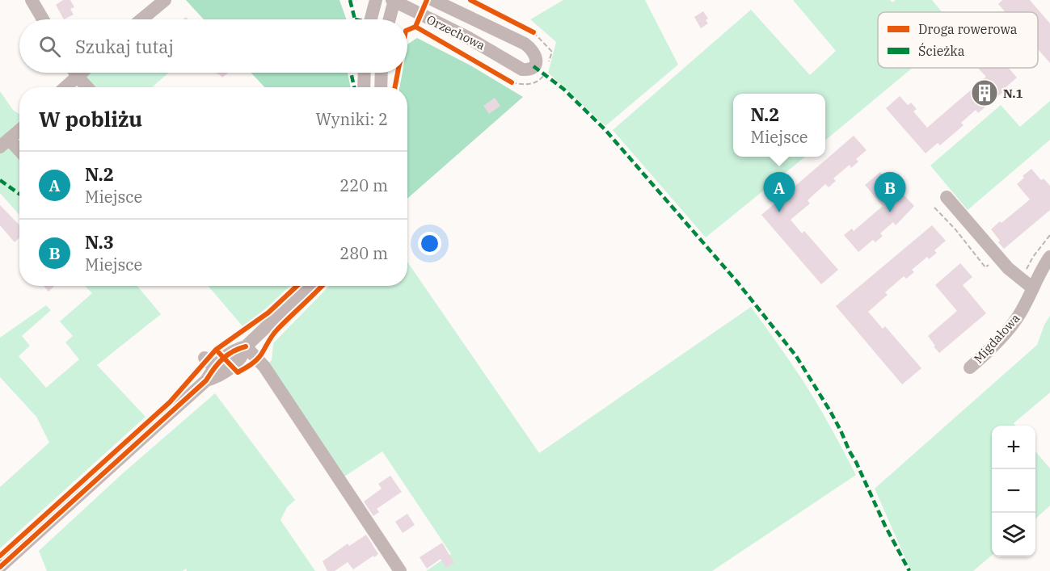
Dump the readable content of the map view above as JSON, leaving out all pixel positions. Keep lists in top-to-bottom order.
{
  "streets": {
    "street": ["Orzechowa", "Migdałowa"]
  },
  "places": {
    "building": ["N.1"]
  },
  "legend": ["Droga rowerowa", "Ścieżka"],
  "page": {
    "search": "Szukaj tutaj",
    "heading": ["W pobliżu", "Wyniki: 2"],
    "popup": ["N.2", "Miejsce"],
    "list": [
      {
        "mark": "A",
        "name": "N.2",
        "note": "Miejsce",
        "value": "220 m"
      },
      {
        "mark": "B",
        "name": "N.3",
        "note": "Miejsce",
        "value": "280 m"
      }
    ],
    "pins": ["A", "B"],
    "map_buttons": ["+", "−"]
  }
}
